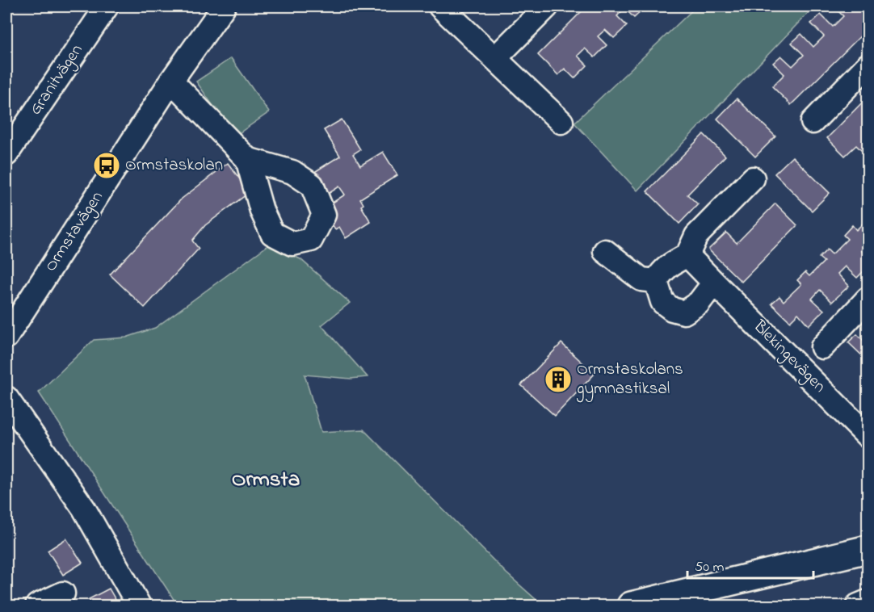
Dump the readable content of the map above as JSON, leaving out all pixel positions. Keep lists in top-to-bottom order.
{
  "streets": {
    "street": ["Granitvägen", "Ormstavägen", "Blekingevägen"]
  },
  "districts": ["Ormsta"],
  "places": {
    "bus stop": ["Ormstaskolan"],
    "building": ["Ormstaskolans gymnastiksal"]
  },
  "scale_bar": "50 m"
}
